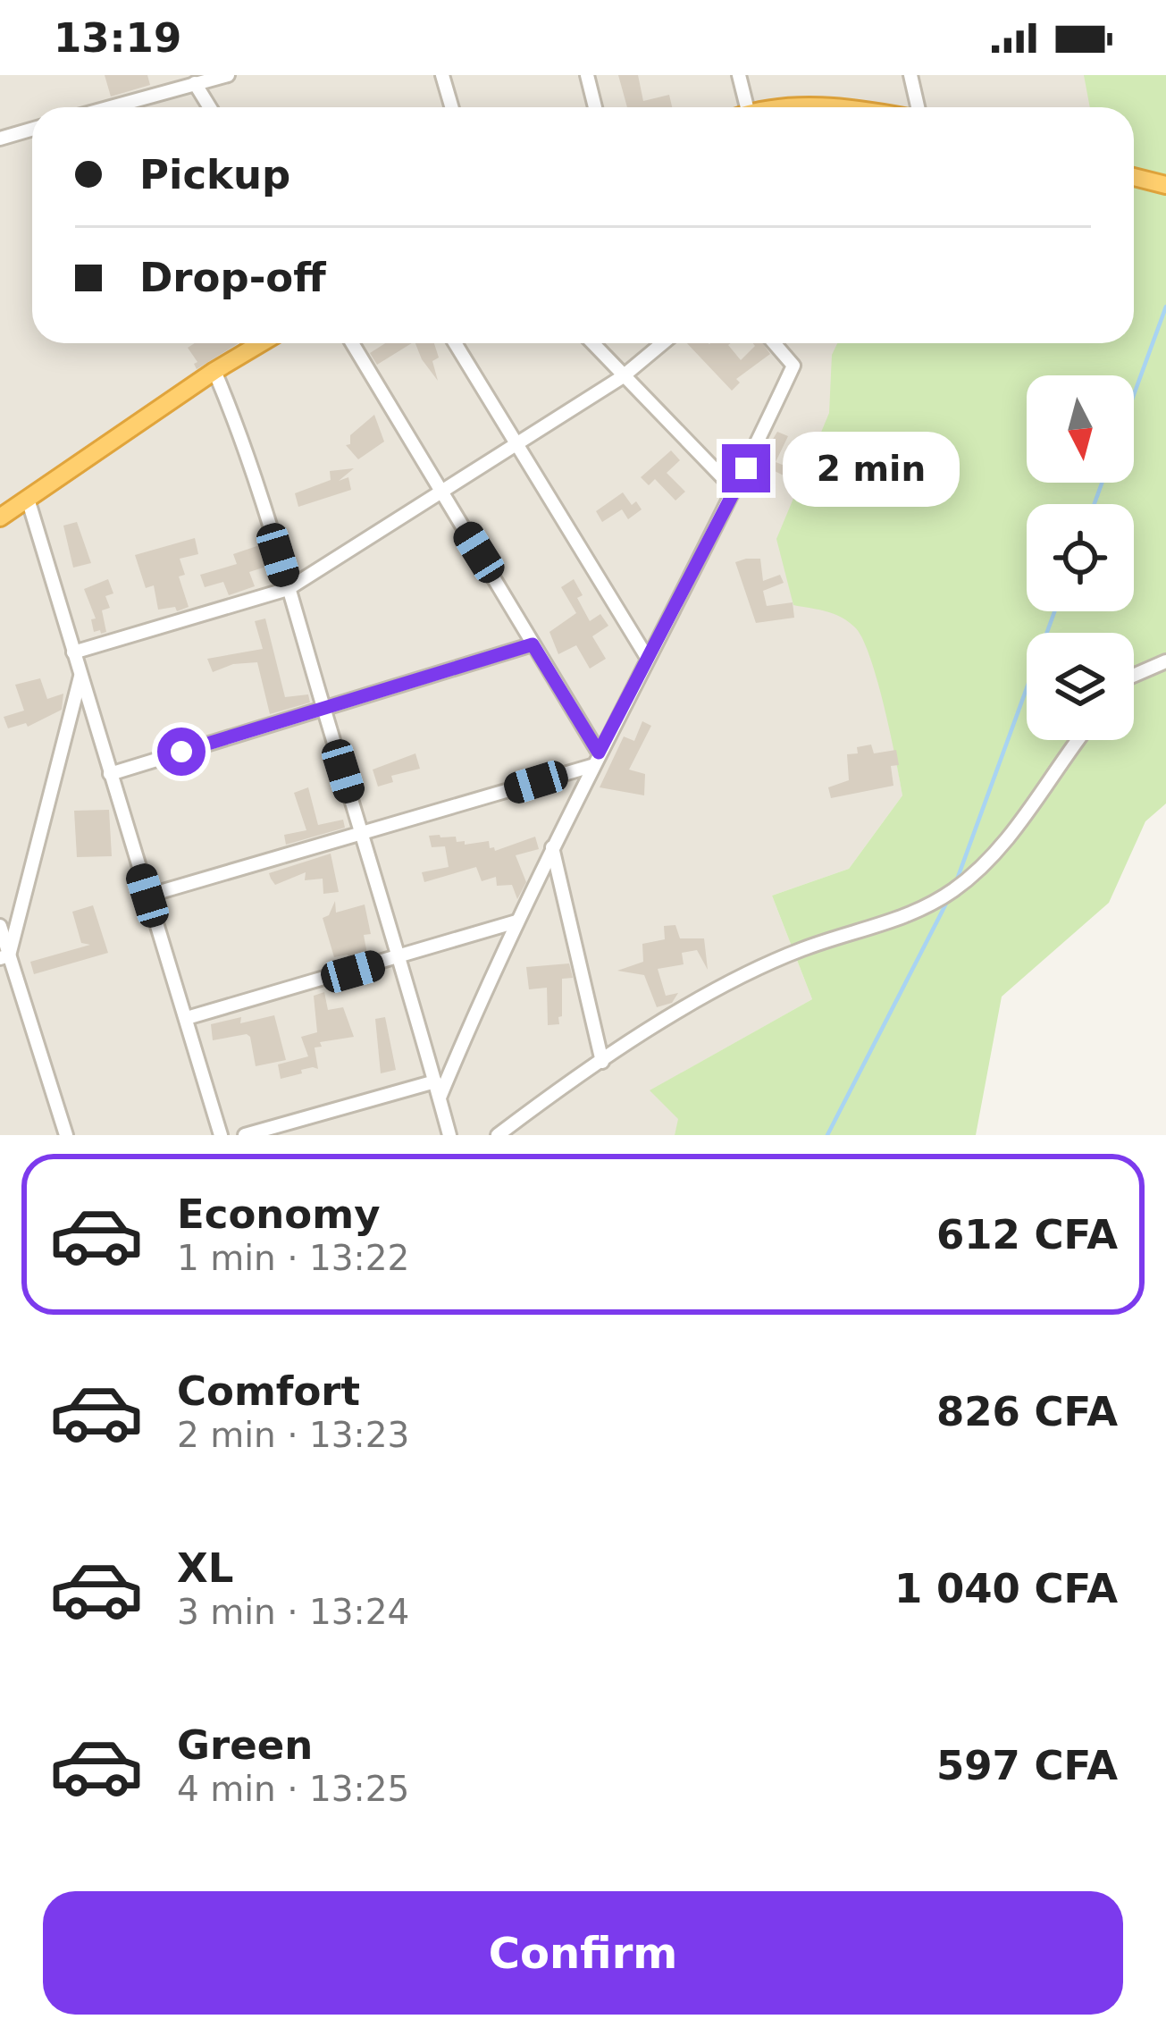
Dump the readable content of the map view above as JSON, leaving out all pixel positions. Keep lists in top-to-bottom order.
{
  "north": "bottom",
  "page": {
    "status": "13:19",
    "banner": ["Pickup", "Drop-off"],
    "bubble": "2 min",
    "list": [
      {
        "name": "Economy",
        "note": "1 min · 13:22",
        "value": "612 CFA"
      },
      {
        "name": "Comfort",
        "note": "2 min · 13:23",
        "value": "826 CFA"
      },
      {
        "name": "XL",
        "note": "3 min · 13:24",
        "value": "1 040 CFA"
      },
      {
        "name": "Green",
        "note": "4 min · 13:25",
        "value": "597 CFA"
      }
    ],
    "buttons": "Confirm"
  }
}
